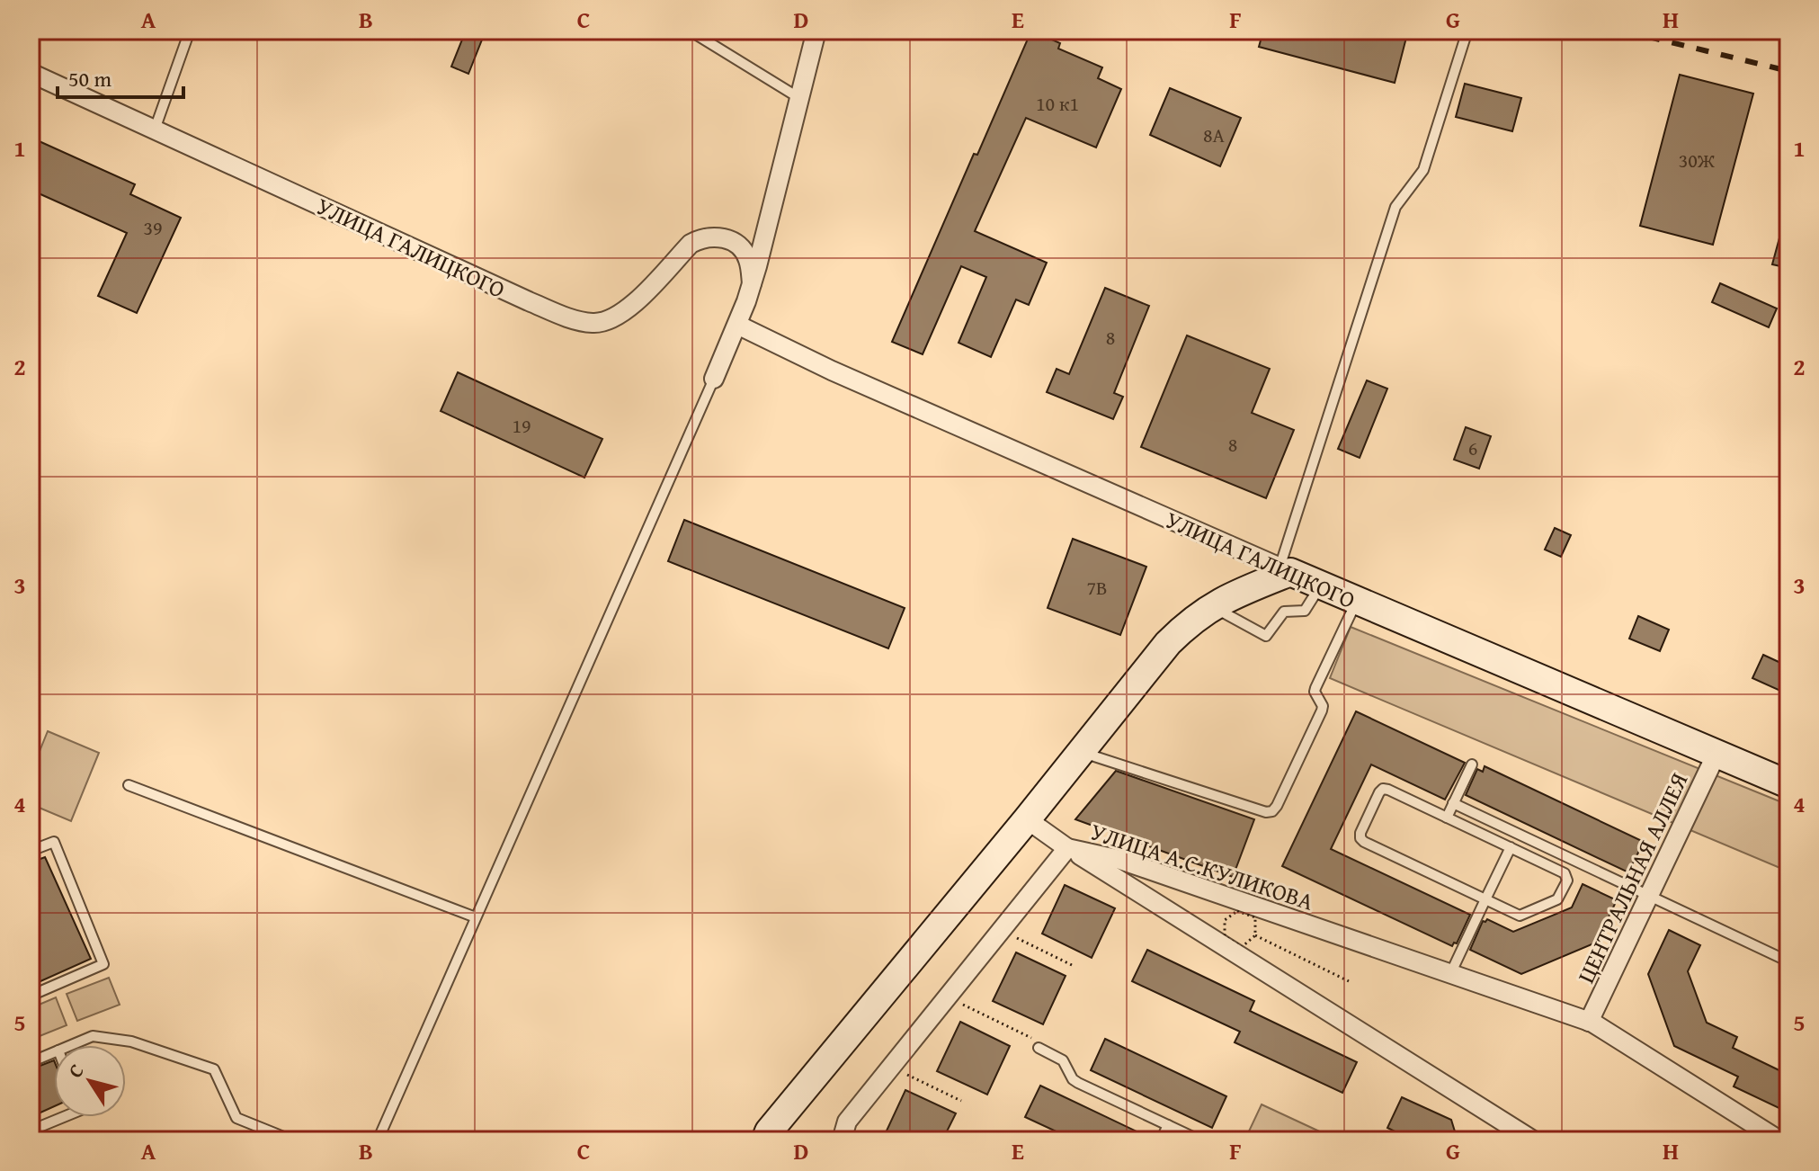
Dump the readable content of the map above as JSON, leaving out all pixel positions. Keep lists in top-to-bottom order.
{
  "streets": {
    "street": ["УЛИЦА ГАЛИЦКОГО", "УЛИЦА А.С.КУЛИКОВА", "ЦЕНТРАЛЬНАЯ АЛЛЕЯ"]
  },
  "crossings": [
    ["УЛИЦА ГАЛИЦКОГО", "ЦЕНТРАЛЬНАЯ АЛЛЕЯ"],
    ["УЛИЦА А.С.КУЛИКОВА", "ЦЕНТРАЛЬНАЯ АЛЛЕЯ"]
  ],
  "house_numbers": [
    "10 к1",
    "8А",
    "30Ж",
    "39",
    "8",
    "19",
    "8",
    "6",
    "7В"
  ],
  "scale_bar": "50 m",
  "north": "top left",
  "grid": {
    "columns": [
      "A",
      "B",
      "C",
      "D",
      "E",
      "F",
      "G",
      "H"
    ],
    "rows": [
      "1",
      "2",
      "3",
      "4",
      "5"
    ]
  }
}
